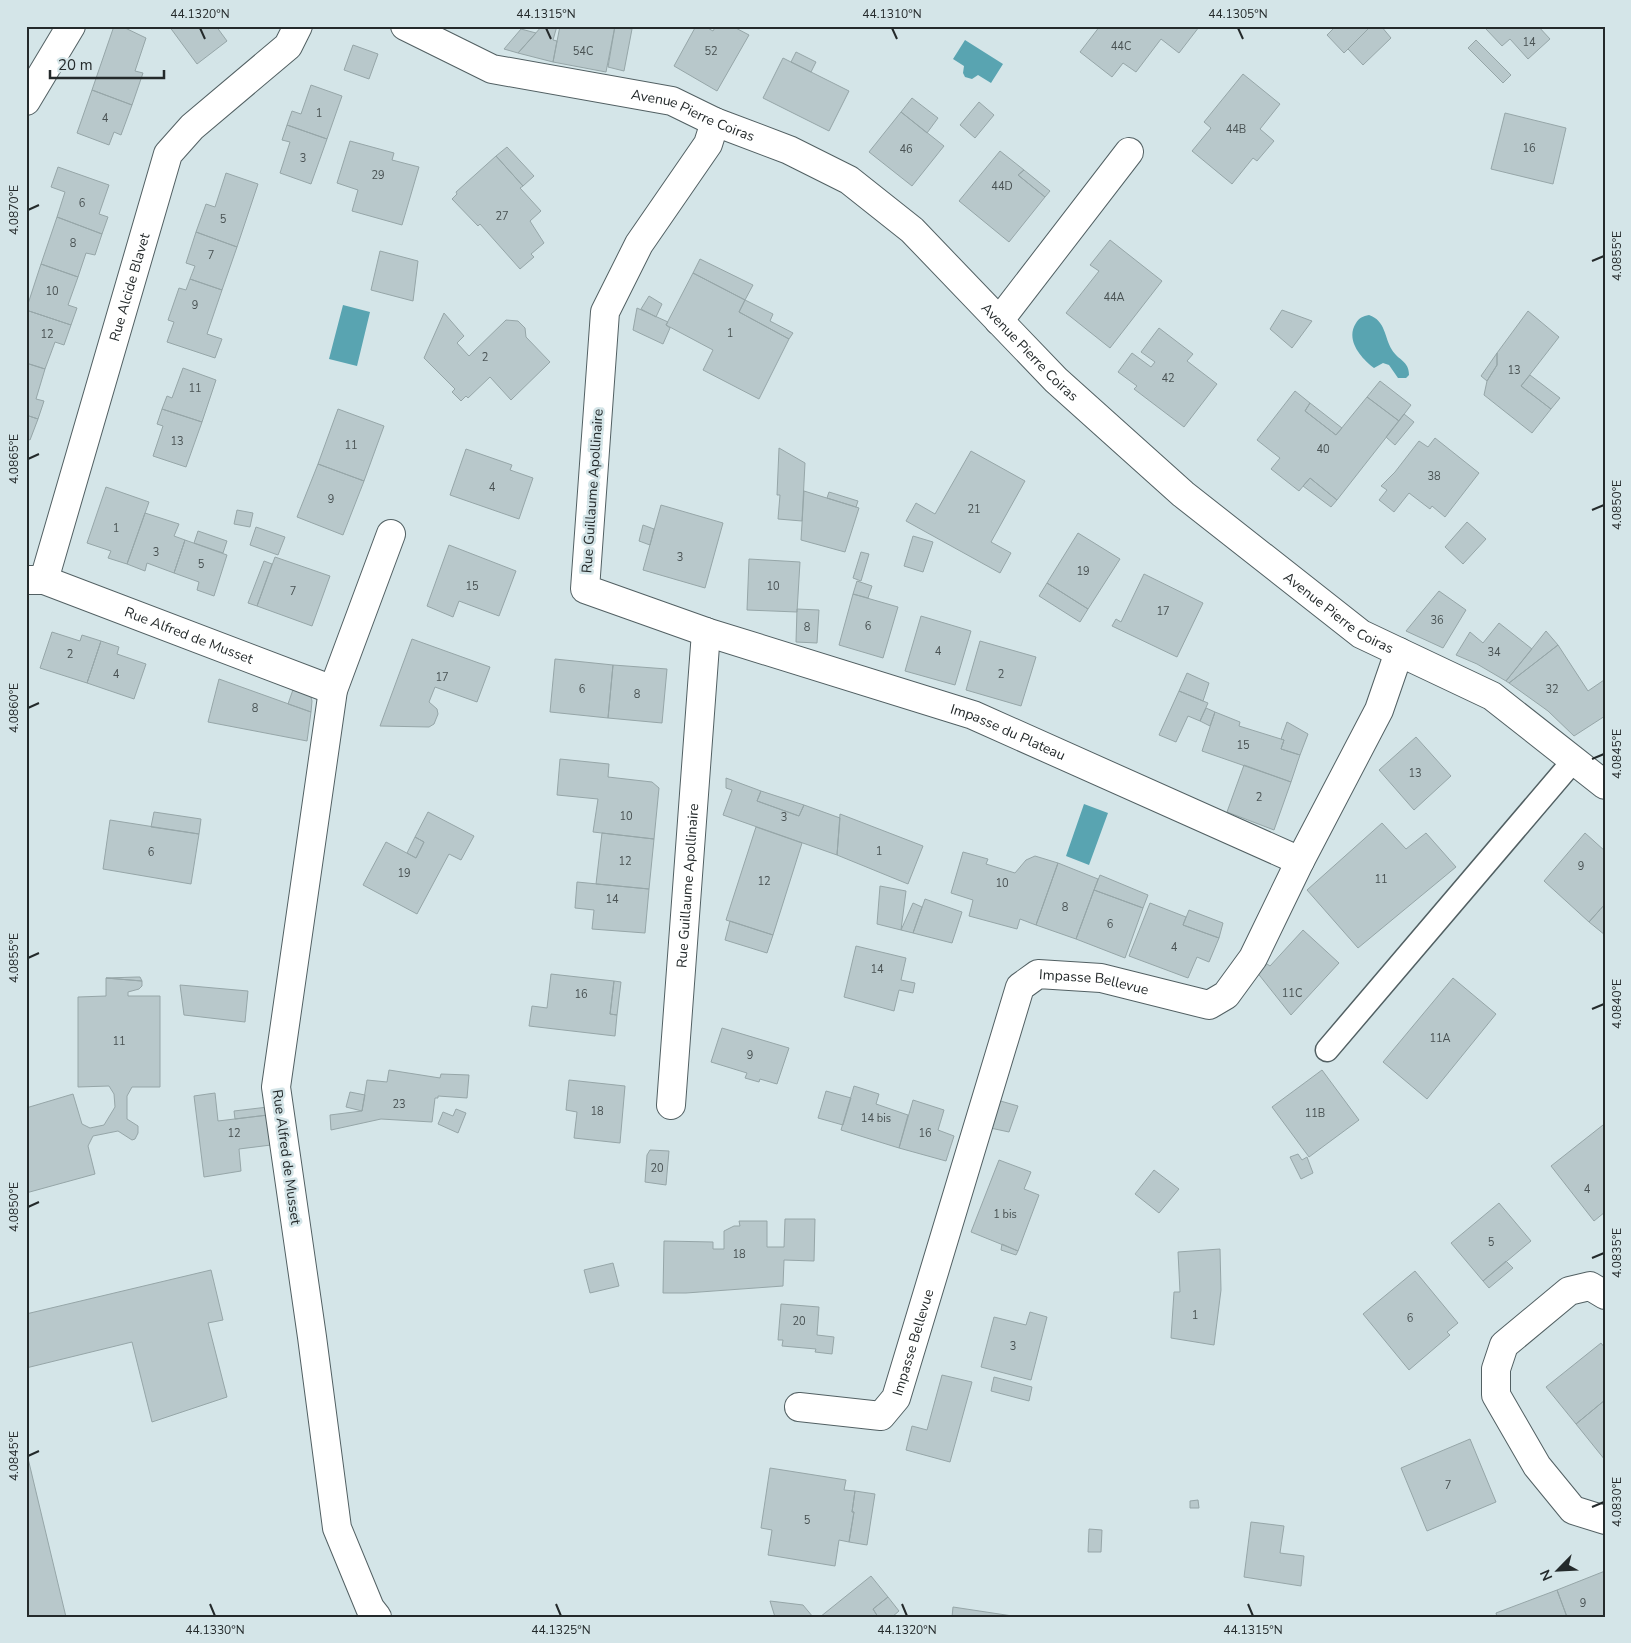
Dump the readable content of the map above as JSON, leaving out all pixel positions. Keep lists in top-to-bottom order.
{
  "streets": {
    "street": [
      "Avenue Pierre Coiras",
      "Rue Alcide Blavet",
      "Rue Guillaume Apollinaire",
      "Rue Alfred de Musset",
      "Impasse du Plateau",
      "Impasse Bellevue"
    ]
  },
  "crossings": [
    ["Avenue Pierre Coiras", "Rue Guillaume Apollinaire"],
    ["Avenue Pierre Coiras", "Impasse Bellevue"],
    ["Rue Alcide Blavet", "Rue Alfred de Musset"],
    ["Rue Guillaume Apollinaire", "Impasse du Plateau"],
    ["Impasse du Plateau", "Impasse Bellevue"]
  ],
  "house_numbers": [
    "14",
    "44C",
    "54C",
    "52",
    "1",
    "4",
    "44B",
    "16",
    "46",
    "3",
    "29",
    "44D",
    "6",
    "27",
    "5",
    "8",
    "7",
    "10",
    "44A",
    "9",
    "1",
    "12",
    "2",
    "13",
    "42",
    "11",
    "13",
    "11",
    "40",
    "38",
    "4",
    "9",
    "21",
    "1",
    "3",
    "3",
    "5",
    "19",
    "15",
    "10",
    "7",
    "17",
    "36",
    "6",
    "8",
    "4",
    "34",
    "2",
    "4",
    "2",
    "17",
    "6",
    "32",
    "8",
    "8",
    "15",
    "13",
    "2",
    "10",
    "3",
    "1",
    "6",
    "12",
    "9",
    "19",
    "11",
    "12",
    "10",
    "14",
    "8",
    "6",
    "4",
    "14",
    "11C",
    "16",
    "11A",
    "11",
    "9",
    "23",
    "18",
    "11B",
    "14 bis",
    "12",
    "16",
    "20",
    "4",
    "1 bis",
    "5",
    "18",
    "1",
    "6",
    "20",
    "3",
    "7",
    "5",
    "9"
  ],
  "scale_bar": "20 m",
  "north": "bottom left",
  "coordinates": [
    "44.1320°N",
    "44.1315°N",
    "44.1310°N",
    "44.1305°N",
    "4.0870°E",
    "4.0855°E",
    "4.0865°E",
    "4.0850°E",
    "4.0860°E",
    "4.0845°E",
    "4.0840°E",
    "4.0835°E",
    "4.0830°E",
    "44.1330°N",
    "44.1325°N"
  ]
}
